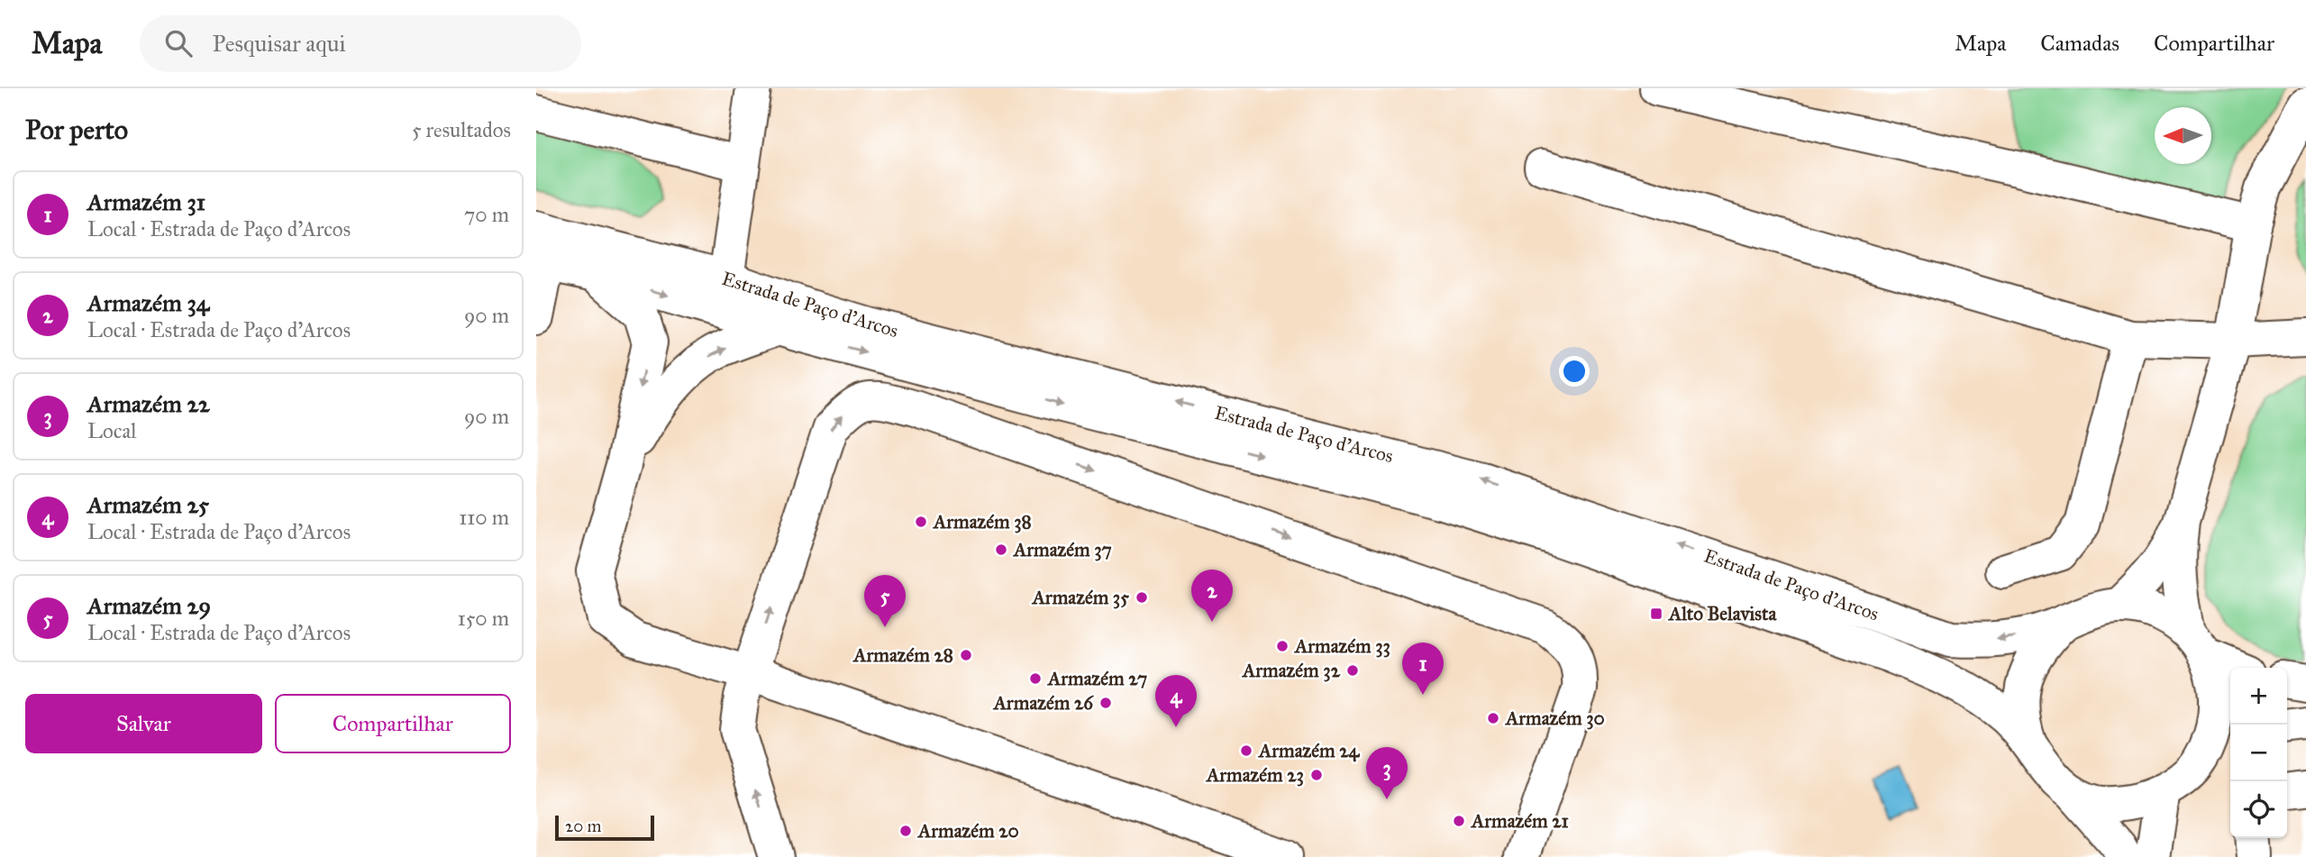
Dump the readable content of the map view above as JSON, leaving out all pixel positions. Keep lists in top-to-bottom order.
{
  "streets": {
    "main road": ["Estrada de Paço d'Arcos"]
  },
  "places": {
    "other": [
      "Armazém 38",
      "Armazém 37",
      "Armazém 35",
      "Armazém 33",
      "Armazém 28",
      "Armazém 32",
      "Armazém 27",
      "Armazém 26",
      "Armazém 30",
      "Armazém 24",
      "Armazém 23",
      "Armazém 21",
      "Armazém 20"
    ],
    "transit": ["Alto Belavista"]
  },
  "scale_bar": "20 m",
  "north": "left",
  "page": {
    "header": "Mapa",
    "search": "Pesquisar aqui",
    "nav": ["Mapa", "Camadas", "Compartilhar"],
    "heading": ["Por perto", "5 resultados"],
    "list": [
      {
        "mark": "1",
        "name": "Armazém 31",
        "note": "Local · Estrada de Paço d'Arcos",
        "value": "70 m"
      },
      {
        "mark": "2",
        "name": "Armazém 34",
        "note": "Local · Estrada de Paço d'Arcos",
        "value": "90 m"
      },
      {
        "mark": "3",
        "name": "Armazém 22",
        "note": "Local",
        "value": "90 m"
      },
      {
        "mark": "4",
        "name": "Armazém 25",
        "note": "Local · Estrada de Paço d'Arcos",
        "value": "110 m"
      },
      {
        "mark": "5",
        "name": "Armazém 29",
        "note": "Local · Estrada de Paço d'Arcos",
        "value": "150 m"
      }
    ],
    "pins": [
      "2",
      "5",
      "1",
      "4",
      "3"
    ],
    "map_buttons": ["+", "−"],
    "buttons": ["Salvar", "Compartilhar"],
    "scale": "20 m"
  }
}
